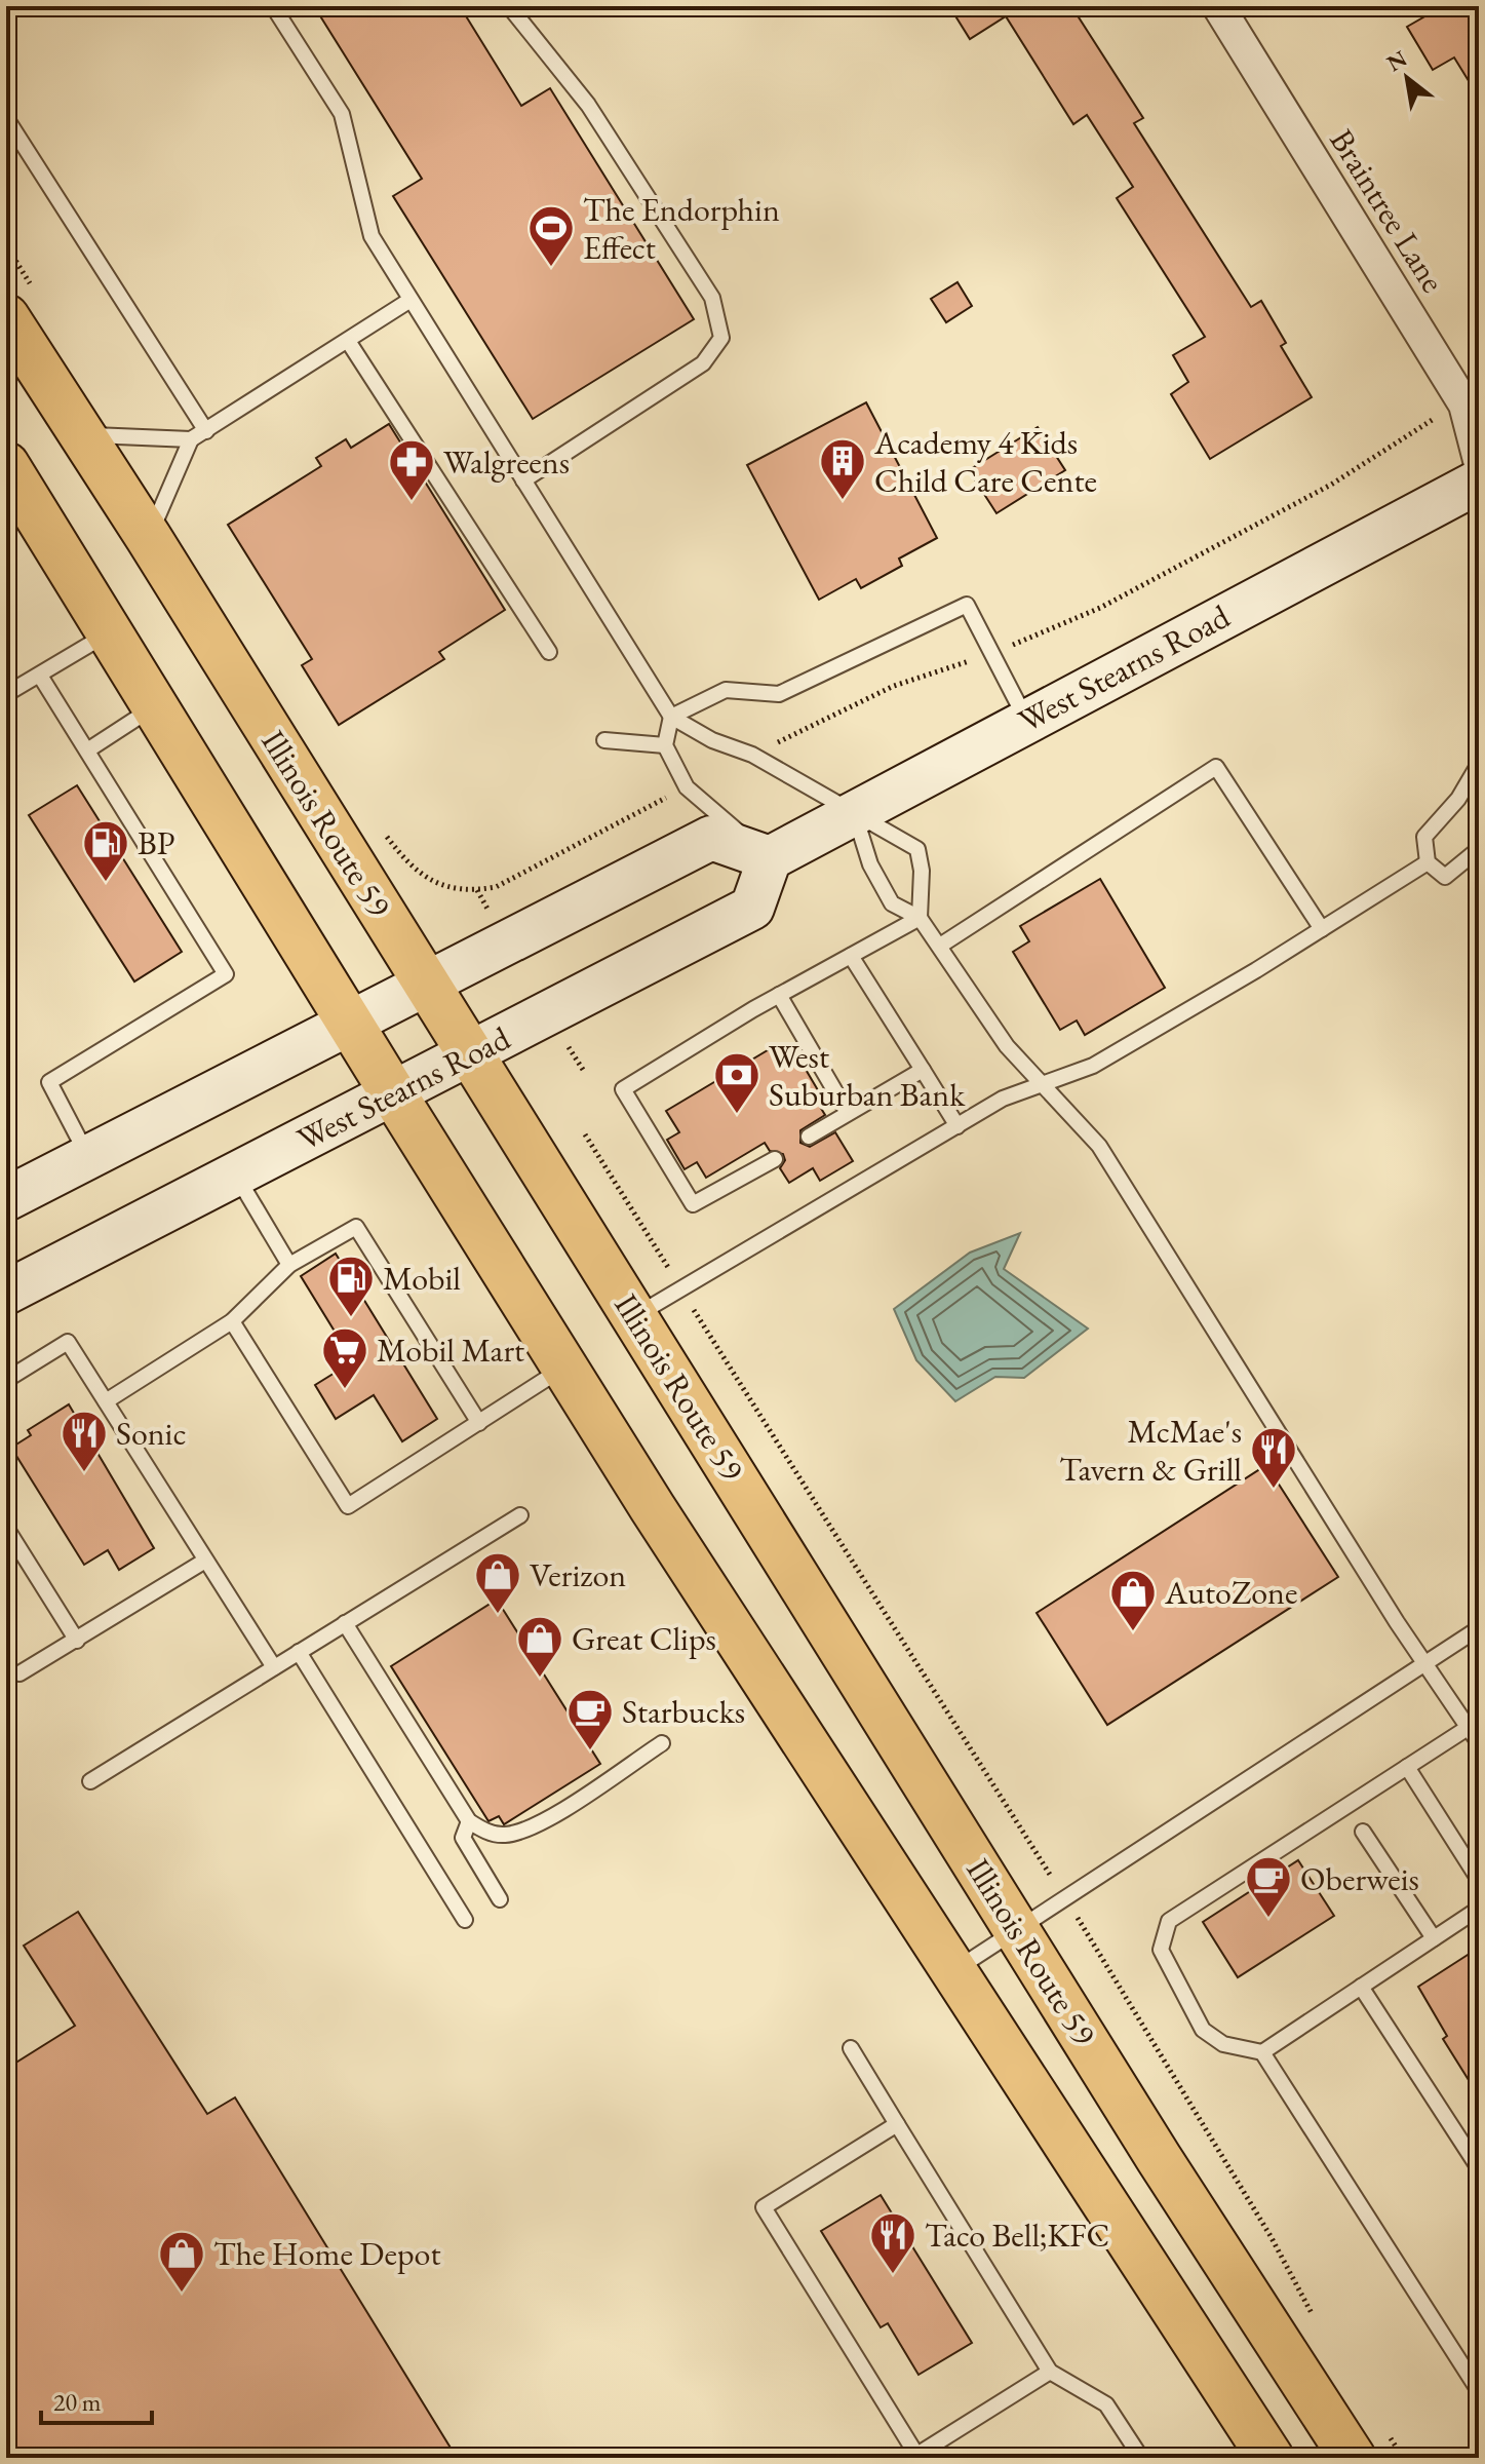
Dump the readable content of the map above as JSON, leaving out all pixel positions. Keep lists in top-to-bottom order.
{
  "streets": {
    "main road": ["West Stearns Road", "Illinois Route 59"],
    "street": ["Braintree Lane"]
  },
  "crossings": [
    ["West Stearns Road", "Illinois Route 59"]
  ],
  "places": {
    "sports": ["The Endorphin Effect"],
    "building": ["Academy 4 Kids Child Care Cente"],
    "pharmacy": ["Walgreens"],
    "fuel station": ["BP", "Mobil"],
    "bank": ["West Suburban Bank"],
    "supermarket": ["Mobil Mart"],
    "restaurant": ["Sonic", "McMae's Tavern & Grill", "Taco Bell;KFC"],
    "shop": [
      "Verizon",
      "AutoZone",
      "Great Clips",
      "The Home Depot"
    ],
    "cafe": ["Starbucks", "Oberweis"]
  },
  "scale_bar": "20 m",
  "north": "top left"
}
